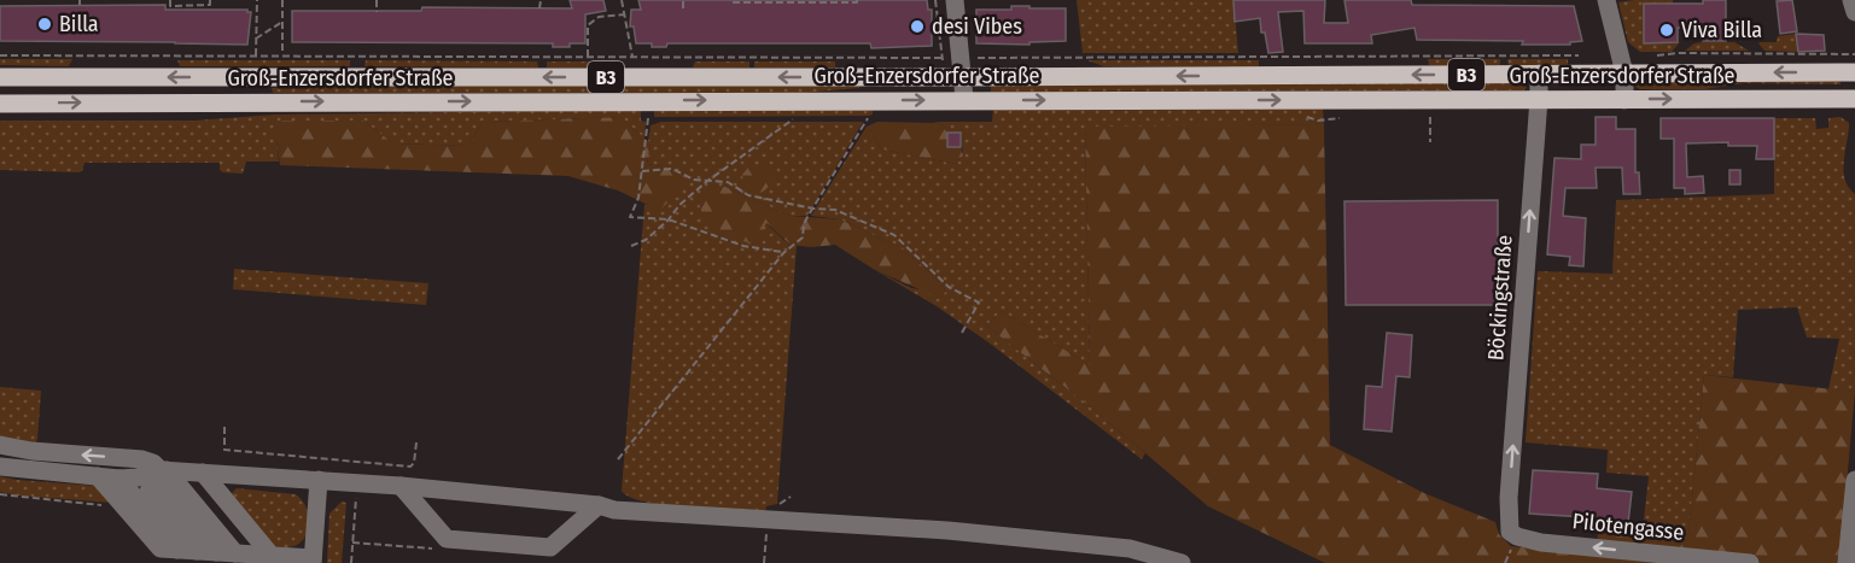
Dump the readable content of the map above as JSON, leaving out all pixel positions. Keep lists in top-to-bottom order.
{
  "streets": {
    "main road": ["B3", "Groß-Enzersdorfer Straße"],
    "street": ["Böckingstraße", "Pilotengasse"]
  },
  "crossings": [
    ["Groß-Enzersdorfer Straße", "Böckingstraße"],
    ["Böckingstraße", "Pilotengasse"]
  ],
  "one_way": ["Böckingstraße", "Pilotengasse"],
  "places": ["Billa", "desi Vibes", "Viva Billa"]
}
